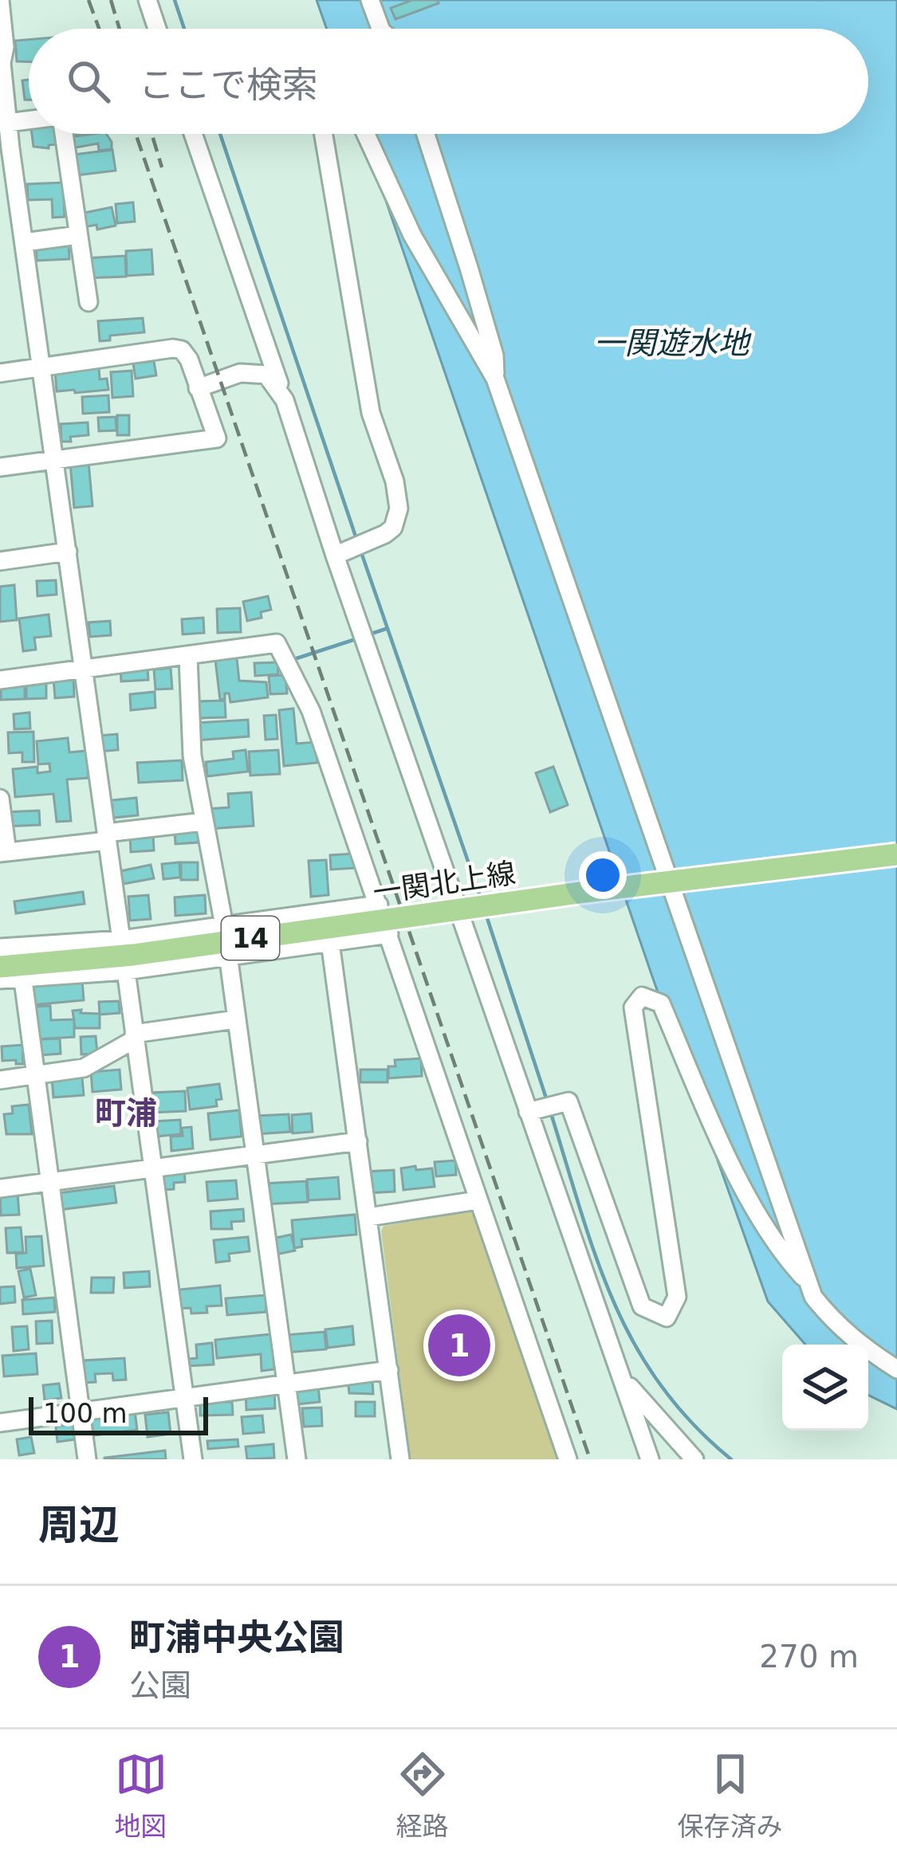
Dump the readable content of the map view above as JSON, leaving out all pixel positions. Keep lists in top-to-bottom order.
{
  "streets": {
    "main road": ["一関北上線", "14"]
  },
  "districts": ["町浦"],
  "water": ["一関遊水地"],
  "scale_bar": "100 m",
  "page": {
    "search": "ここで検索",
    "pins": "1",
    "scale": "100 m",
    "heading": "周辺",
    "list": [
      {
        "mark": "1",
        "name": "町浦中央公園",
        "note": "公園",
        "value": "270 m"
      }
    ],
    "nav": ["地図", "経路", "保存済み"]
  }
}
